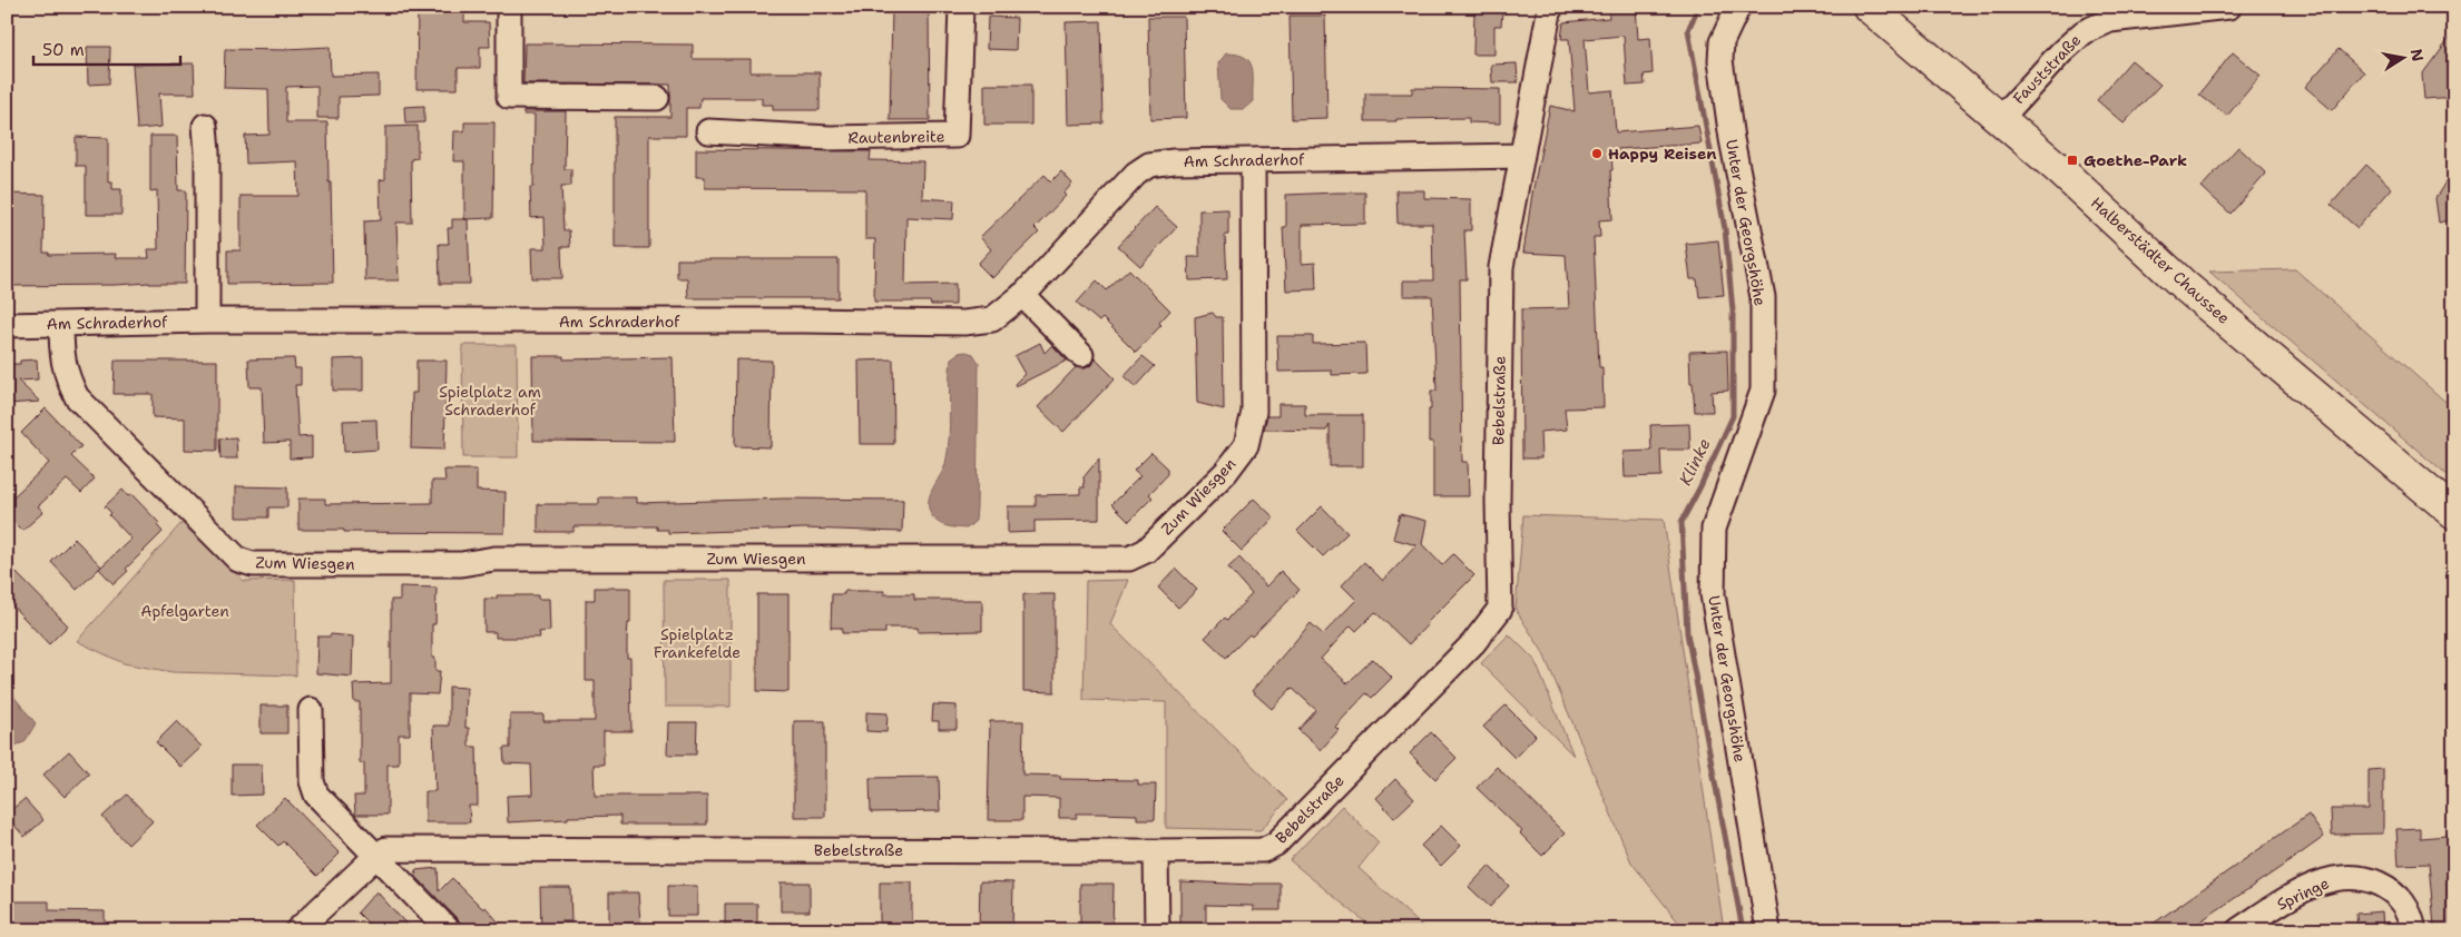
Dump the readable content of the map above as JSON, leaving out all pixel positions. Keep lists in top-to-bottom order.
{
  "streets": {
    "main road": ["Halberstädter Chaussee"],
    "street": [
      "Fauststraße",
      "Rautenbreite",
      "Am Schraderhof",
      "Unter der Georgshöhe",
      "Bebelstraße",
      "Zum Wiesgen",
      "Springe"
    ]
  },
  "crossings": [
    ["Fauststraße", "Halberstädter Chaussee"],
    ["Am Schraderhof", "Bebelstraße"],
    ["Am Schraderhof", "Zum Wiesgen"]
  ],
  "water": ["Klinke"],
  "parks": ["Spielplatz am Schraderhof", "Apfelgarten", "Spielplatz Frankefelde"],
  "places": {
    "other": ["Happy Reisen"],
    "transit": ["Goethe-Park"]
  },
  "scale_bar": "50 m",
  "north": "right"
}
